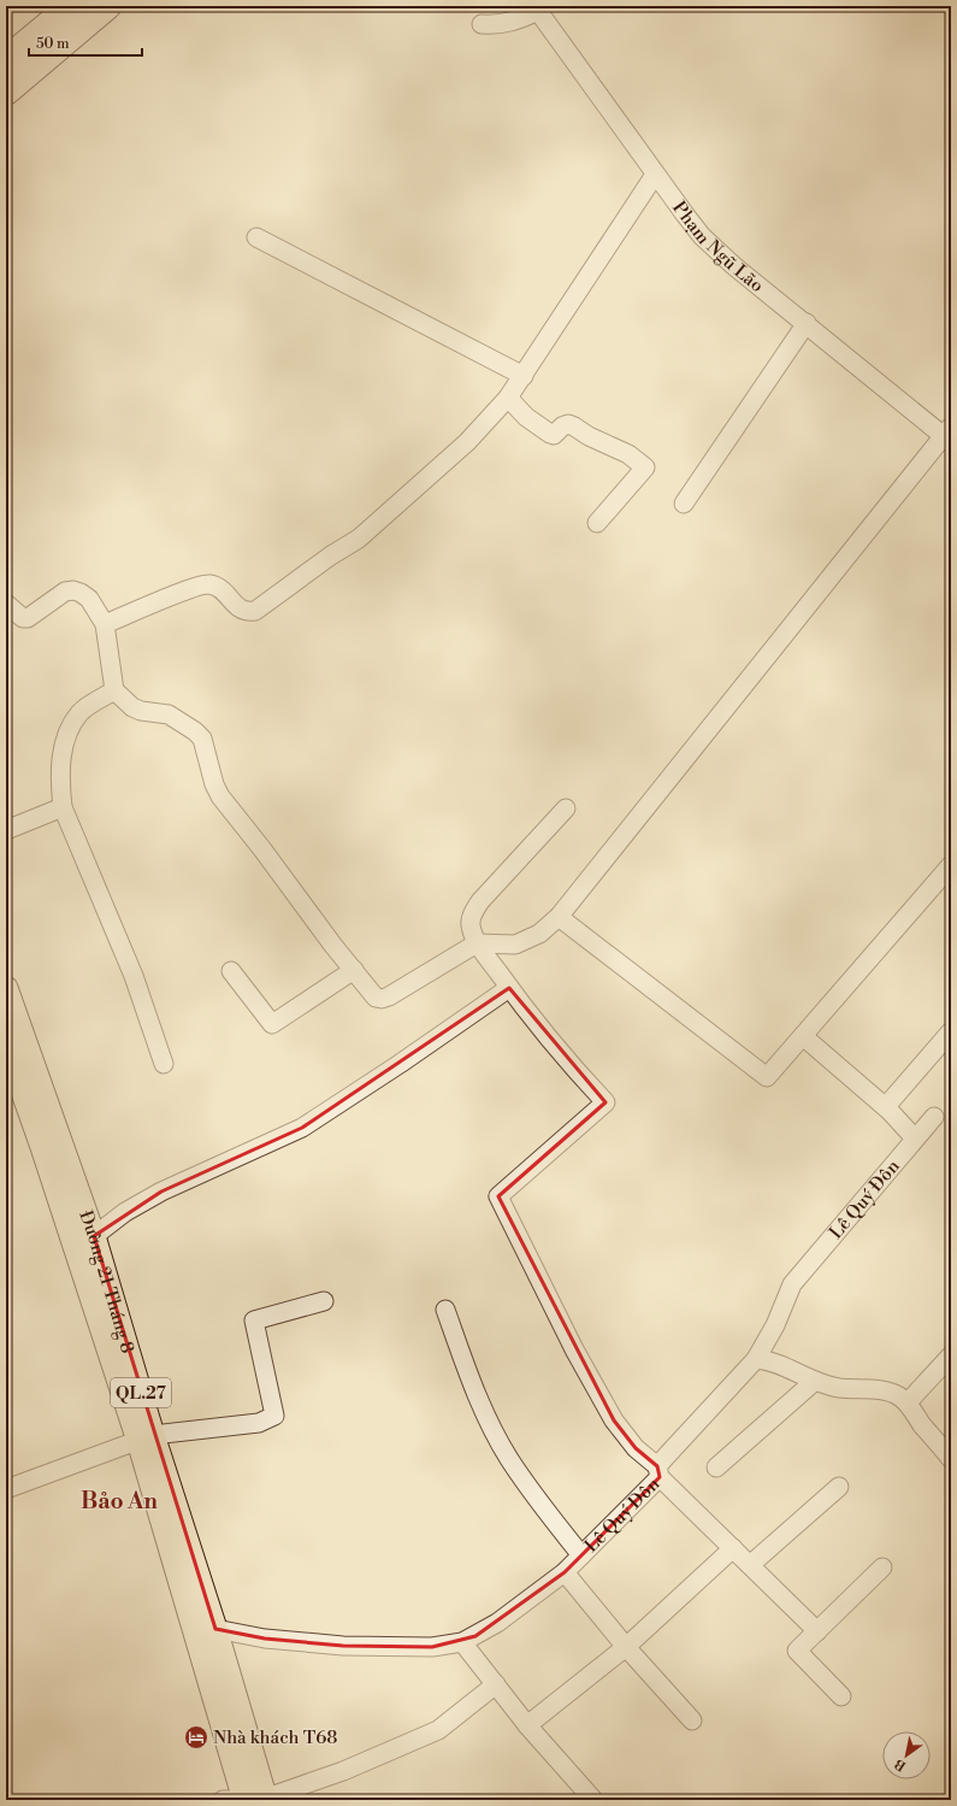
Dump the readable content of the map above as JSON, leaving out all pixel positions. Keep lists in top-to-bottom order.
{
  "streets": {
    "main road": ["Đường 21 Tháng 8", "QL.27"],
    "street": ["Phạm Ngũ Lão", "Lê Quý Đôn"]
  },
  "crossings": [
    ["Lê Quý Đôn", "Đường 21 Tháng 8"]
  ],
  "districts": ["Bảo An"],
  "places": {
    "hotel": ["Nhà khách T68"]
  },
  "scale_bar": "50 m",
  "north": "bottom left"
}
